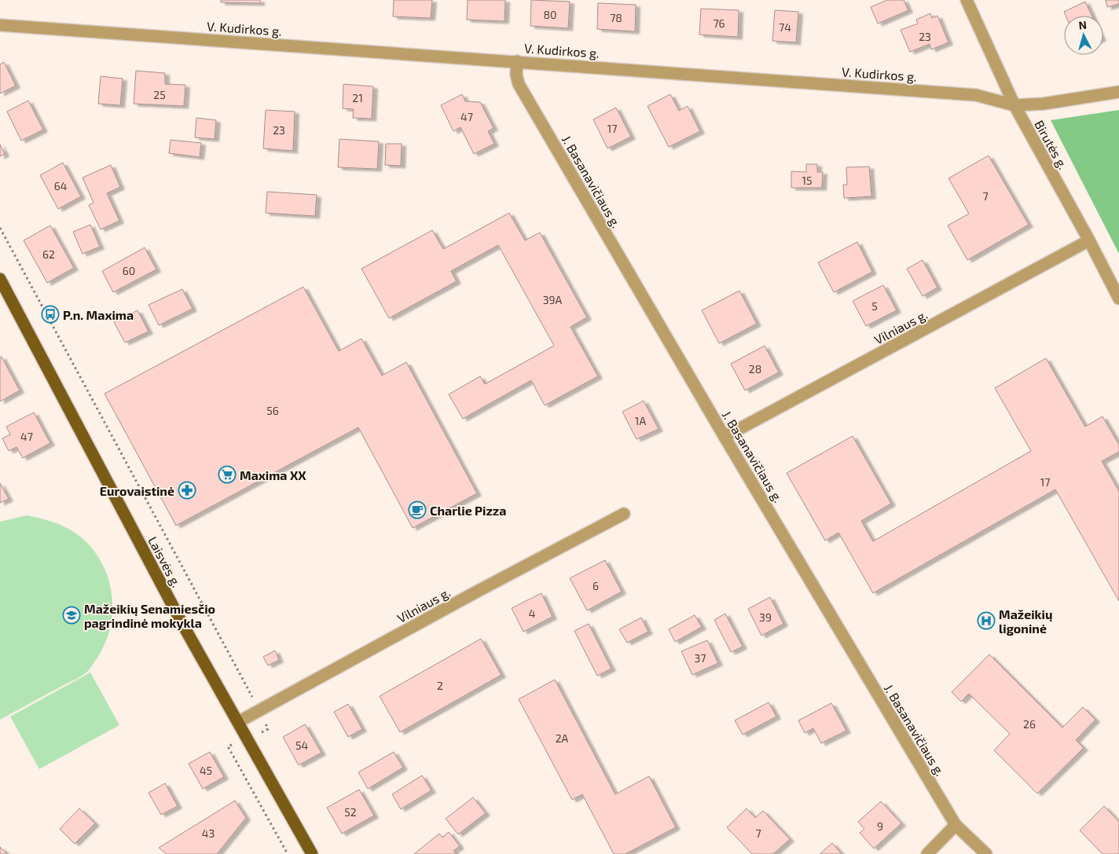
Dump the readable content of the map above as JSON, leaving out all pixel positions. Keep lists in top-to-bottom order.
{
  "streets": {
    "main road": ["Laisvės g."],
    "street": [
      "V. Kudirkos g.",
      "Birutės g.",
      "J. Basanavičiaus g.",
      "Vilniaus g."
    ]
  },
  "crossings": [
    ["V. Kudirkos g.", "Birutės g."],
    ["V. Kudirkos g.", "J. Basanavičiaus g."],
    ["Birutės g.", "Vilniaus g."],
    ["J. Basanavičiaus g.", "Vilniaus g."],
    ["Vilniaus g.", "Laisvės g."]
  ],
  "places": {
    "bus stop": ["P.n. Maxima"],
    "supermarket": ["Maxima XX"],
    "pharmacy": ["Eurovaistinė"],
    "cafe": ["Charlie Pizza"],
    "school or university": ["Mažeikių Senamiesčio pagrindinė mokykla"],
    "hospital": ["Mažeikių ligoninė"]
  },
  "house_numbers": [
    "80",
    "78",
    "76",
    "74",
    "23",
    "25",
    "21",
    "47",
    "17",
    "23",
    "15",
    "64",
    "7",
    "62",
    "60",
    "39A",
    "5",
    "28",
    "56",
    "1A",
    "47",
    "17",
    "6",
    "4",
    "39",
    "37",
    "2",
    "26",
    "2A",
    "54",
    "45",
    "52",
    "9",
    "43",
    "7"
  ],
  "north": "top"
}
